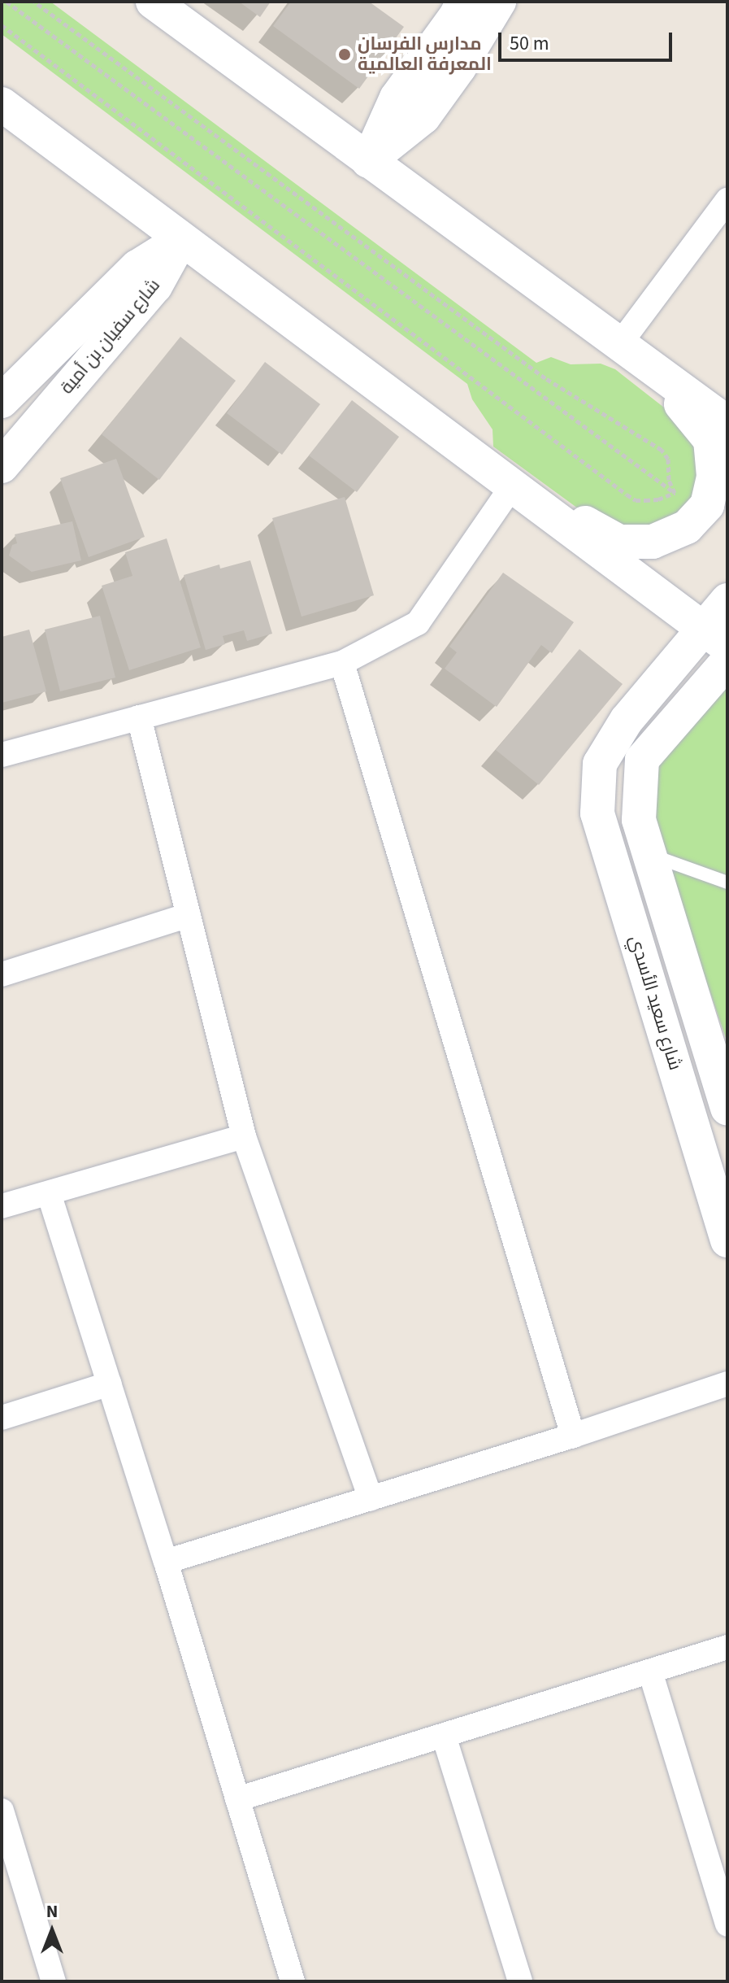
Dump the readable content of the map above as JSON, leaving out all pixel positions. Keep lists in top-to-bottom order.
{
  "streets": {
    "street": ["شارع سفيان بن أمية", "شارع سعيد الأسدي"]
  },
  "places": ["مدارس الفرسان المعرفة العالمية"],
  "scale_bar": "50 m",
  "north": "top"
}
